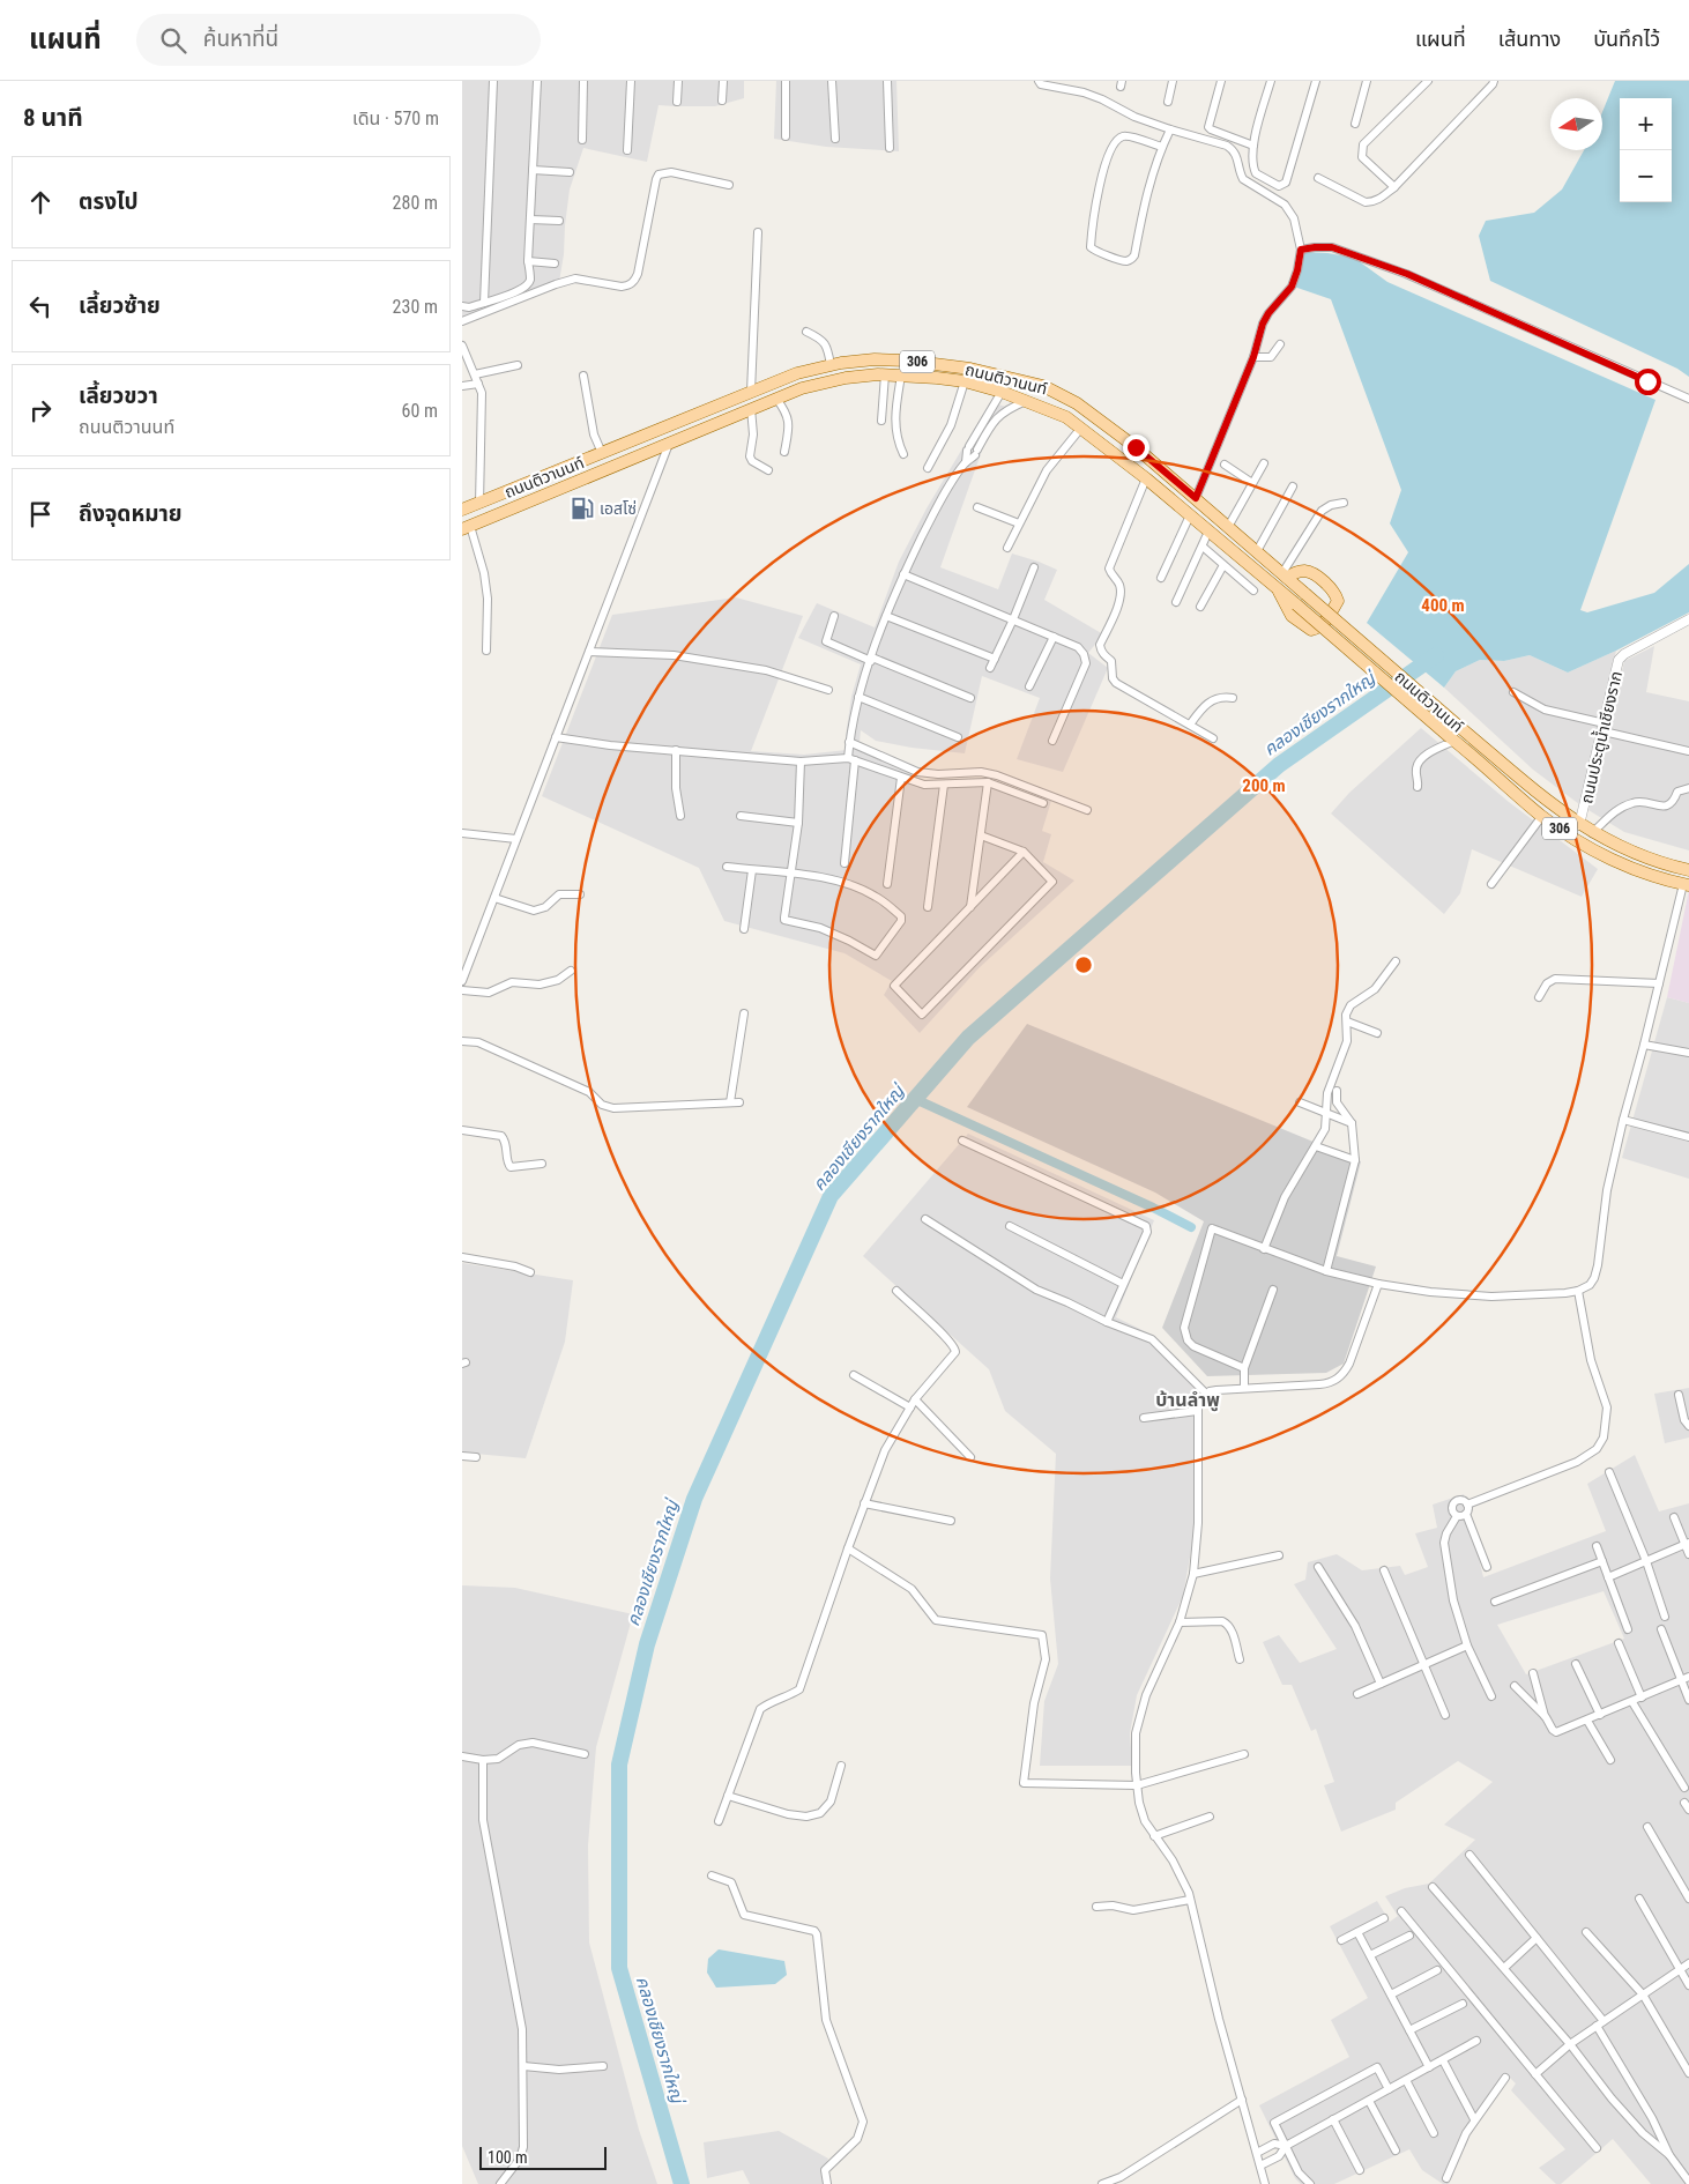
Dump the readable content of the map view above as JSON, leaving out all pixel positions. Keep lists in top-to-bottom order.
{
  "streets": {
    "main road": ["306", "ถนนติวานนท์"],
    "street": ["ถนนประตูน้ำเชียงราก"]
  },
  "crossings": [
    ["ถนนติวานนท์", "ถนนประตูน้ำเชียงราก"]
  ],
  "districts": ["บ้านลำพู"],
  "water": ["คลองเชียงรากใหญ่"],
  "places": {
    "fuel station": ["เอสโซ่"]
  },
  "scale_bar": "100 m",
  "north": "left",
  "page": {
    "header": "แผนที่",
    "search": "ค้นหาที่นี่",
    "nav": ["แผนที่", "เส้นทาง", "บันทึกไว้"],
    "heading": ["8 นาที", "เดิน · 570 m"],
    "map_buttons": ["+", "−"],
    "list": [
      ["ตรงไป", "280 m"],
      ["เลี้ยวซ้าย", "230 m"],
      ["เลี้ยวขวา", "ถนนติวานนท์", "60 m"],
      "ถึงจุดหมาย"
    ],
    "scale": "100 m"
  },
  "rings": ["400 m", "200 m"]
}
